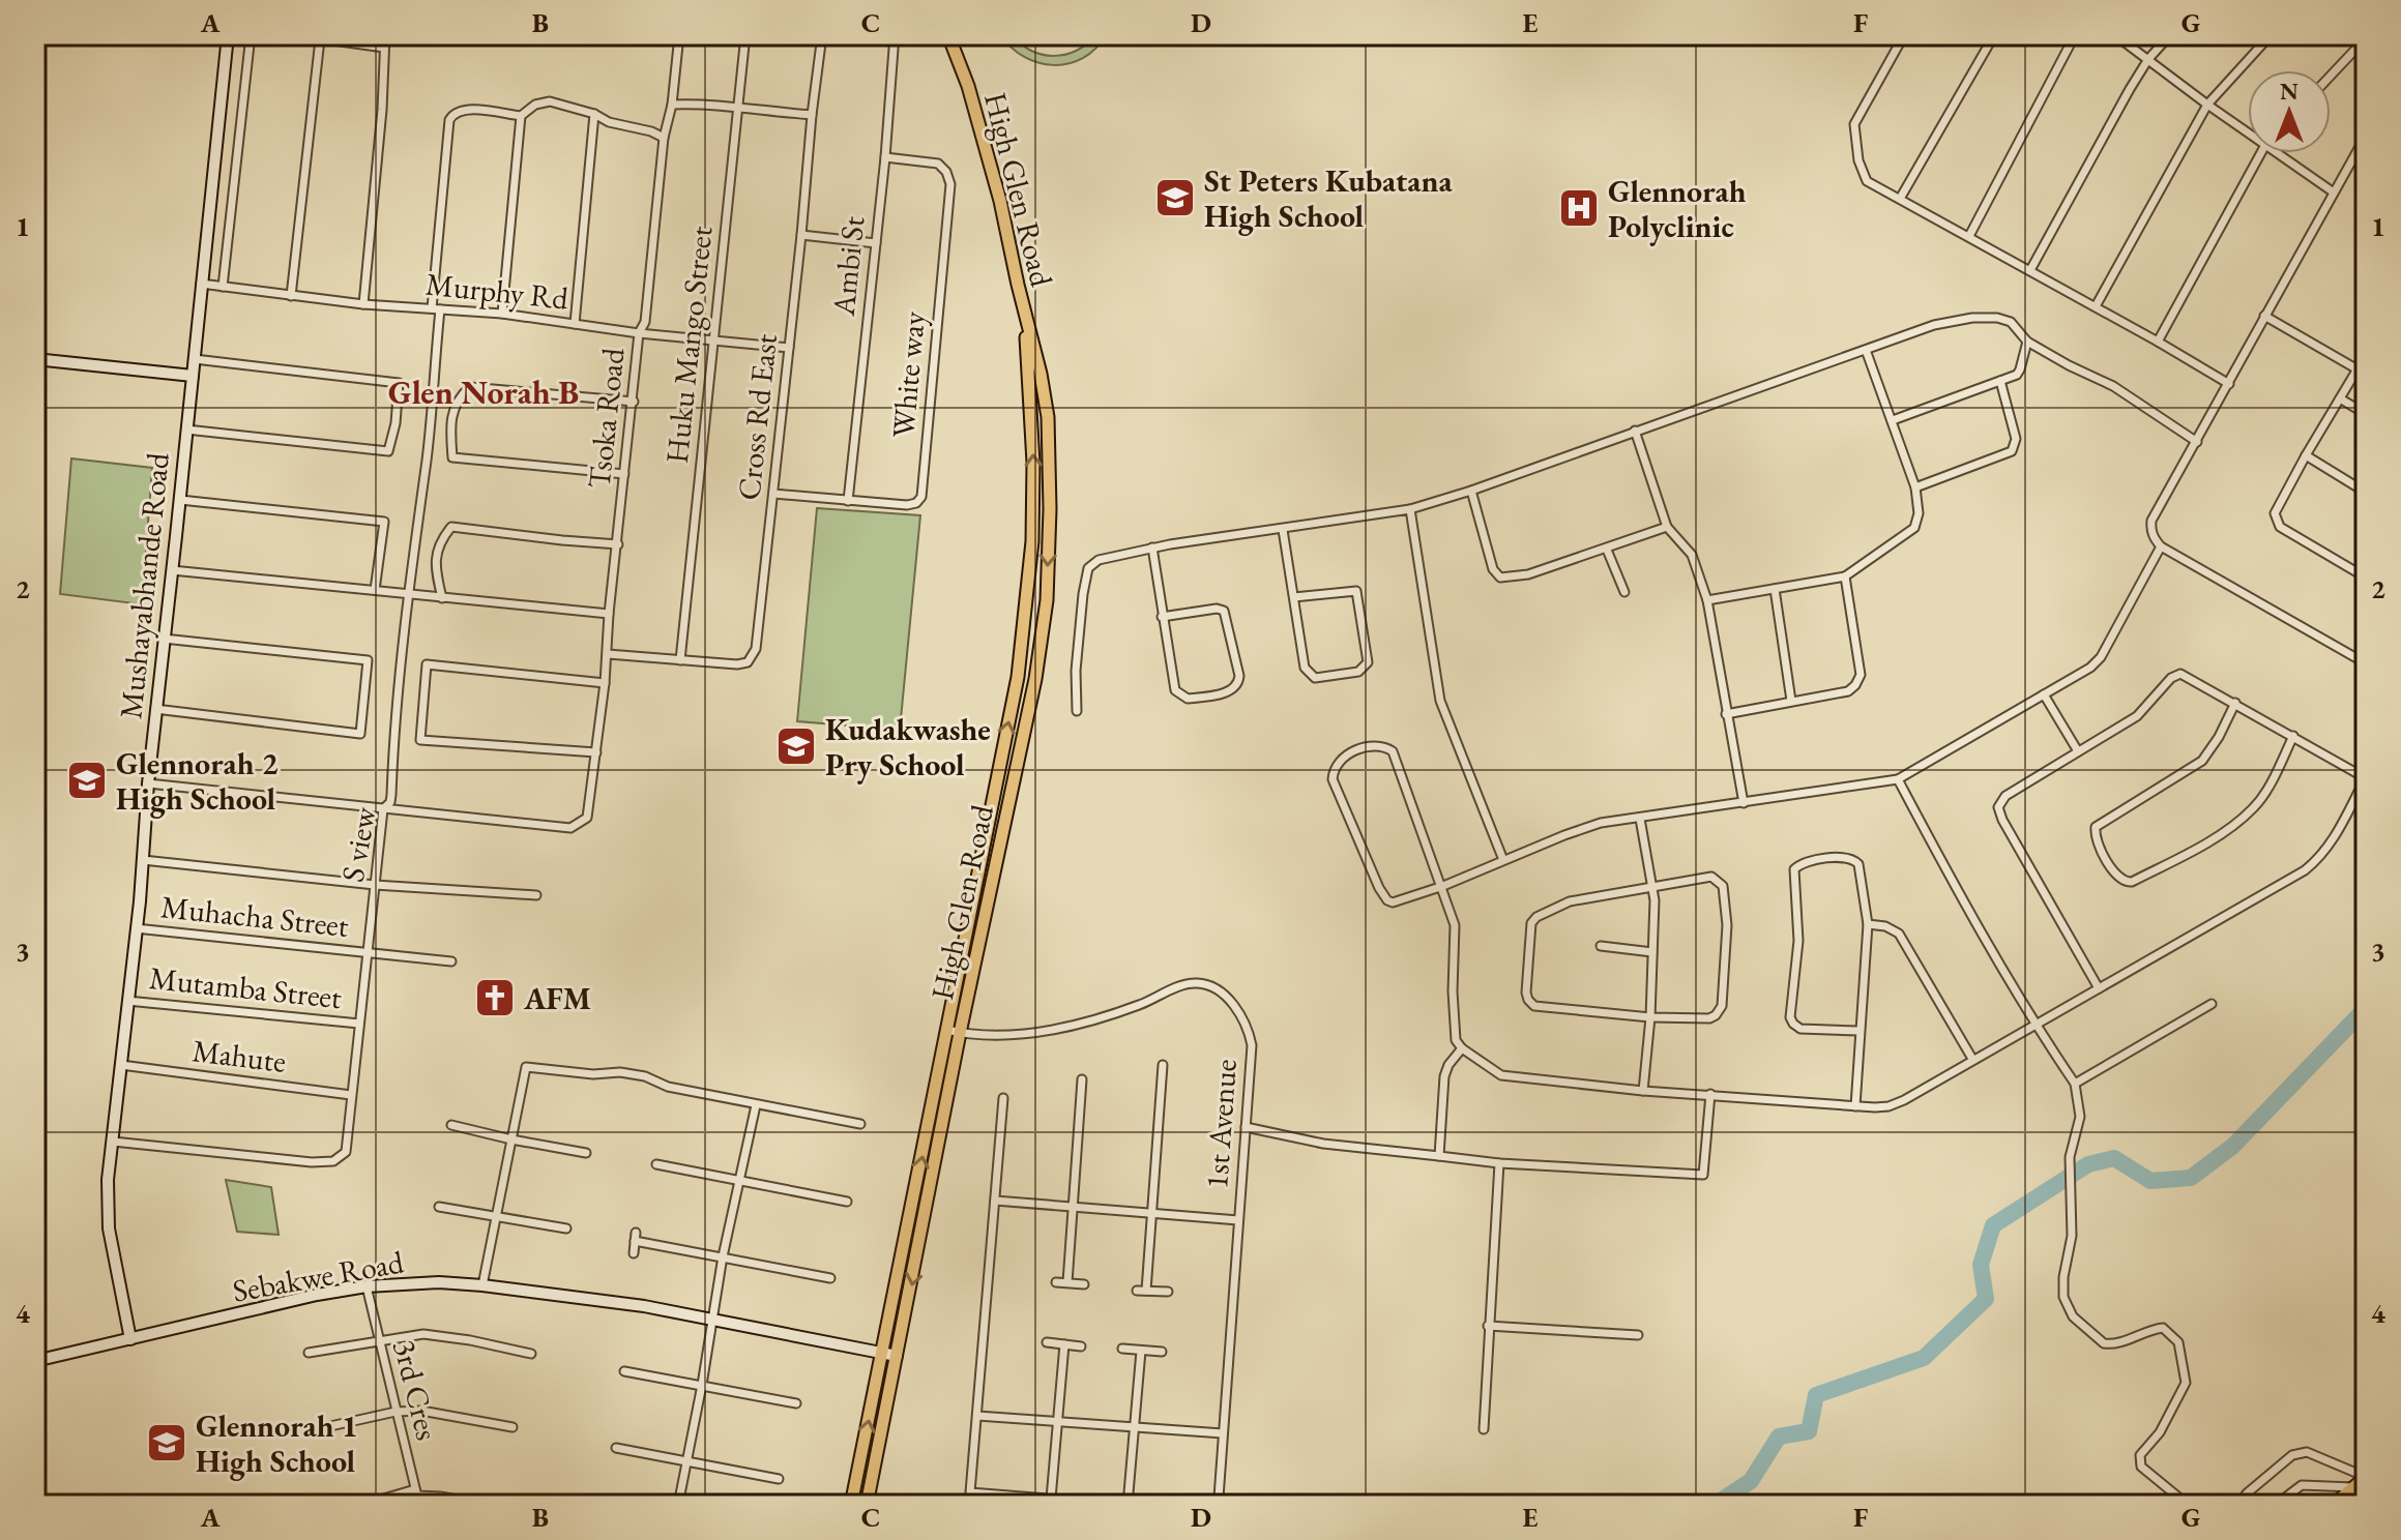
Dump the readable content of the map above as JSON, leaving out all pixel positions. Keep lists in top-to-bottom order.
{
  "streets": {
    "main road": ["High Glen Road"],
    "street": [
      "Ambi St",
      "Murphy Rd",
      "Huku Mango Street",
      "White way",
      "Cross Rd East",
      "Tsoka Road",
      "Mushayabhande Road",
      "S view",
      "Muhacha Street",
      "Mutamba Street",
      "Mahute",
      "1st Avenue",
      "Sebakwe Road",
      "3rd Cres"
    ]
  },
  "crossings": [
    ["High Glen Road", "1st Avenue"],
    ["High Glen Road", "Sebakwe Road"],
    ["Ambi St", "White way"],
    ["Murphy Rd", "Huku Mango Street"],
    ["Murphy Rd", "Cross Rd East"],
    ["Murphy Rd", "Tsoka Road"],
    ["Murphy Rd", "Mushayabhande Road"],
    ["Murphy Rd", "S view"],
    ["Huku Mango Street", "Cross Rd East"],
    ["White way", "Cross Rd East"],
    ["Cross Rd East", "Tsoka Road"],
    ["Tsoka Road", "S view"],
    ["Mushayabhande Road", "S view"],
    ["Mushayabhande Road", "Muhacha Street"],
    ["Mushayabhande Road", "Mutamba Street"],
    ["Mushayabhande Road", "Mahute"],
    ["Mushayabhande Road", "Sebakwe Road"],
    ["S view", "Muhacha Street"],
    ["S view", "Mutamba Street"],
    ["S view", "Mahute"],
    ["Sebakwe Road", "3rd Cres"]
  ],
  "districts": ["Glen Norah B"],
  "places": {
    "school or university": [
      "St Peters Kubatana High School",
      "Kudakwashe Pry School",
      "Glennorah 2 High School",
      "Glennorah 1 High School"
    ],
    "hospital": ["Glennorah Polyclinic"],
    "church": ["AFM"]
  },
  "north": "top",
  "grid": {
    "columns": [
      "A",
      "B",
      "C",
      "D",
      "E",
      "F",
      "G"
    ],
    "rows": [
      "1",
      "2",
      "3",
      "4"
    ]
  }
}
